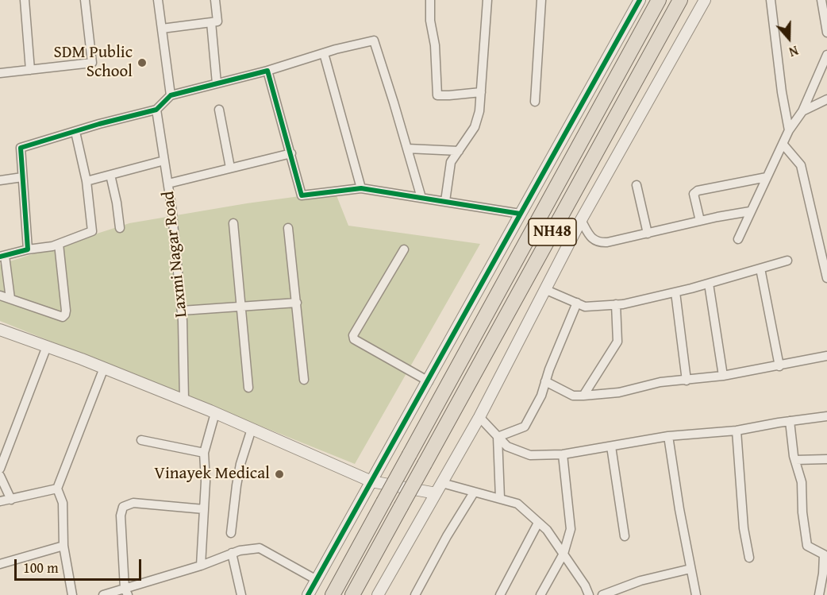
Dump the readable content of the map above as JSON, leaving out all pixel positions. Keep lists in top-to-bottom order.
{
  "streets": {
    "highway": ["NH48"],
    "street": ["Laxmi Nagar Road"]
  },
  "places": ["SDM Public School", "Vinayek Medical"],
  "scale_bar": "100 m",
  "north": "bottom"
}
